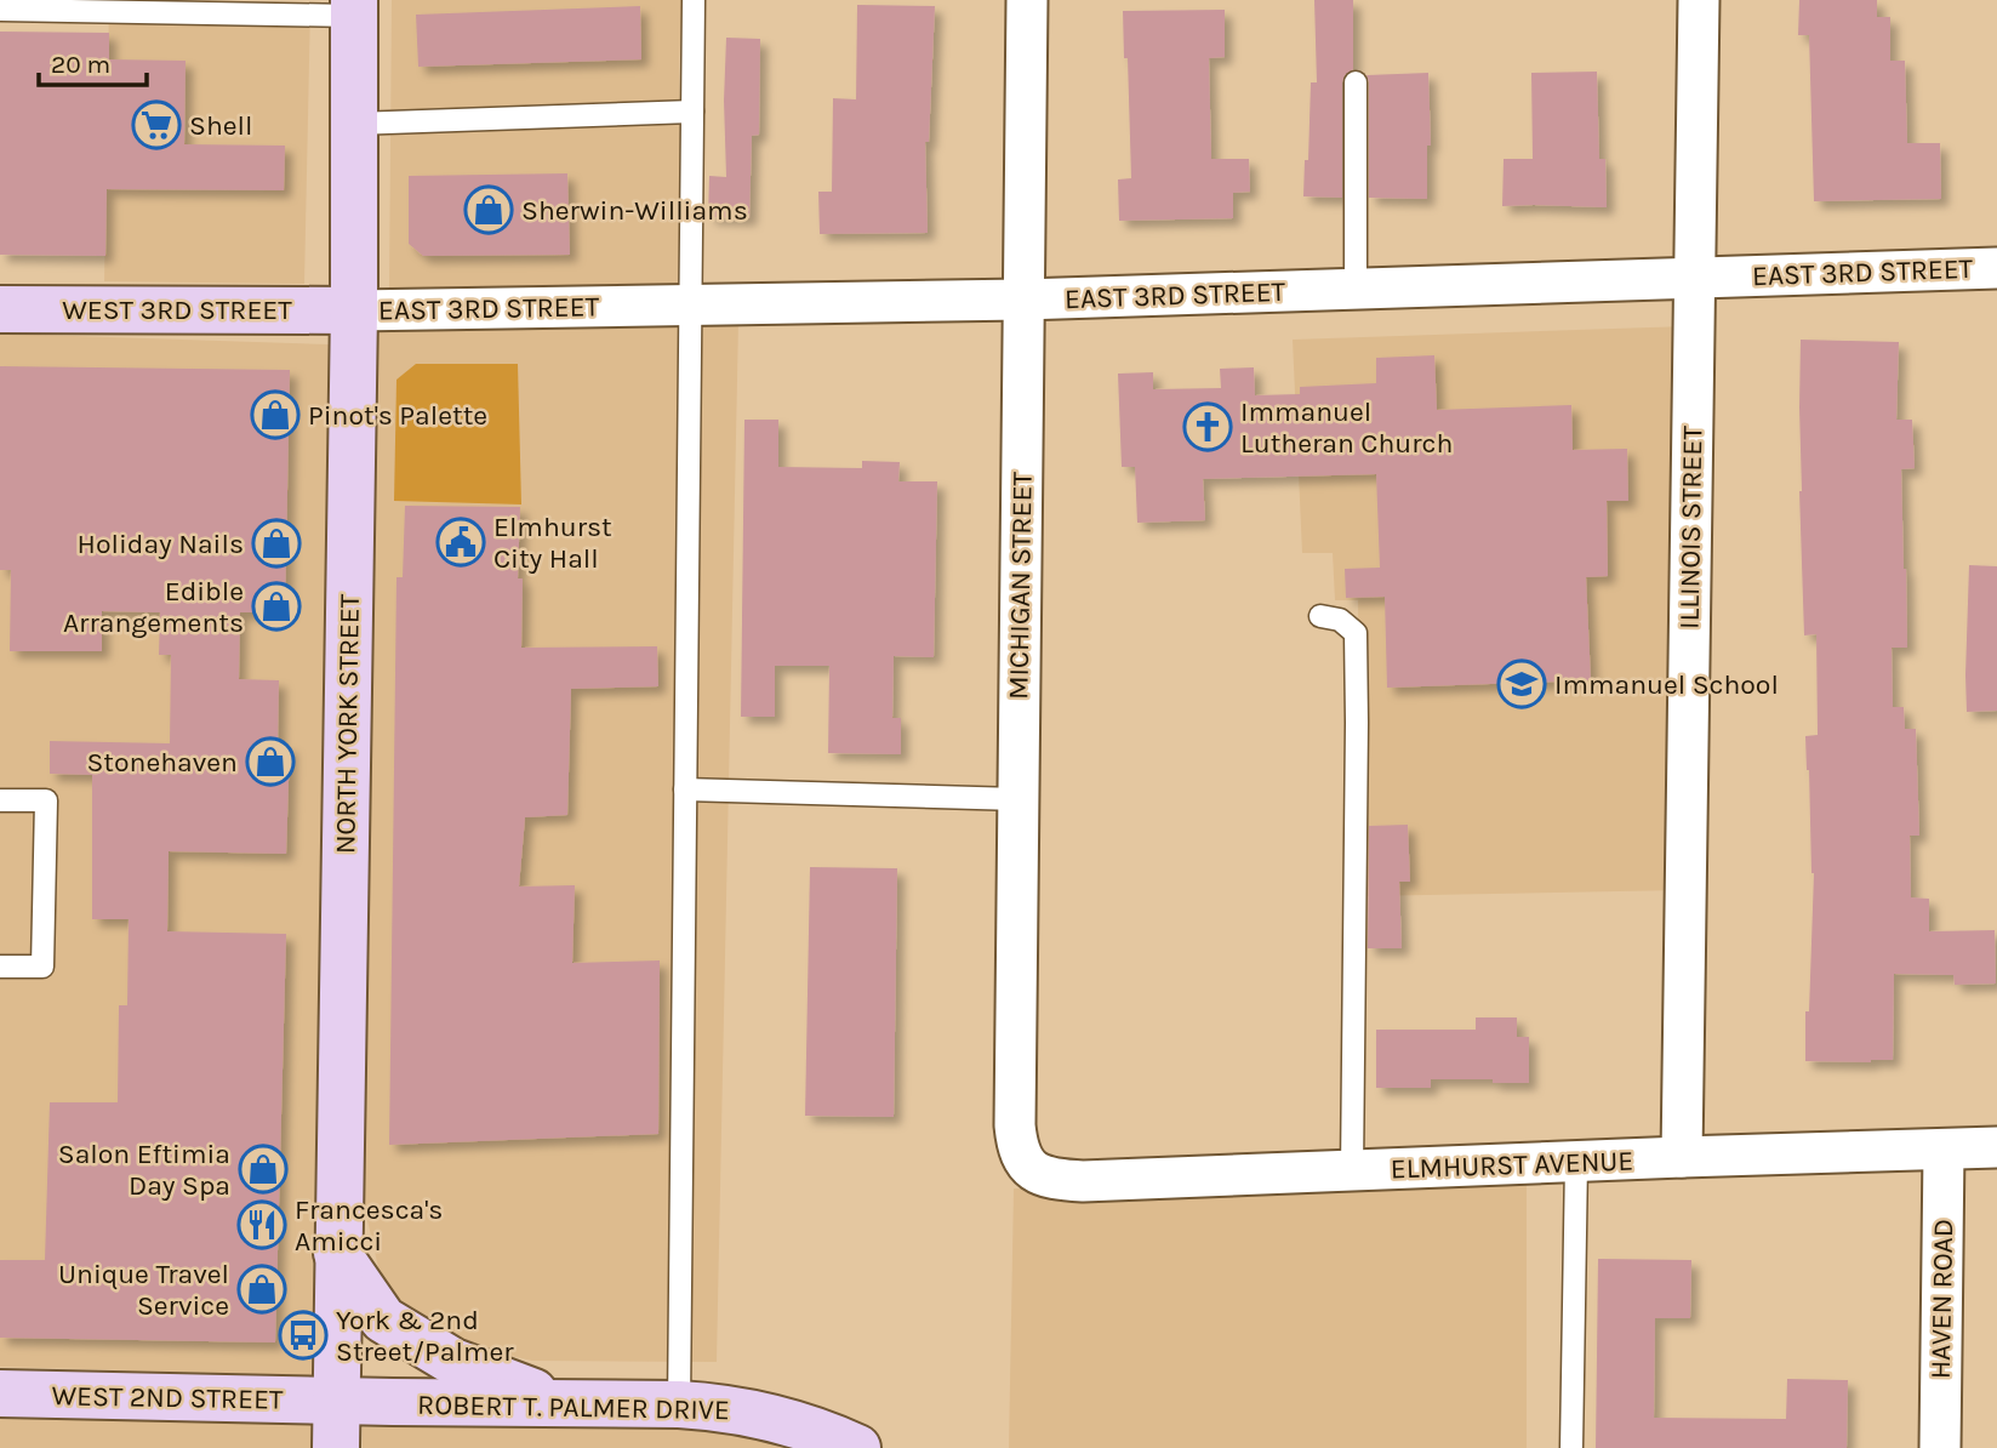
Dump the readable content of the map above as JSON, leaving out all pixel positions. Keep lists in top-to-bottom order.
{
  "streets": {
    "main road": [
      "WEST 3RD STREET",
      "NORTH YORK STREET",
      "WEST 2ND STREET",
      "ROBERT T. PALMER DRIVE"
    ],
    "street": [
      "EAST 3RD STREET",
      "ILLINOIS STREET",
      "MICHIGAN STREET",
      "ELMHURST AVENUE",
      "HAVEN ROAD"
    ]
  },
  "crossings": [
    ["EAST 3RD STREET", "WEST 3RD STREET"],
    ["EAST 3RD STREET", "ILLINOIS STREET"],
    ["EAST 3RD STREET", "MICHIGAN STREET"],
    ["EAST 3RD STREET", "NORTH YORK STREET"],
    ["WEST 3RD STREET", "NORTH YORK STREET"],
    ["ILLINOIS STREET", "ELMHURST AVENUE"],
    ["MICHIGAN STREET", "ELMHURST AVENUE"],
    ["NORTH YORK STREET", "WEST 2ND STREET"],
    ["NORTH YORK STREET", "ROBERT T. PALMER DRIVE"],
    ["ELMHURST AVENUE", "HAVEN ROAD"],
    ["WEST 2ND STREET", "ROBERT T. PALMER DRIVE"]
  ],
  "places": {
    "supermarket": ["Shell"],
    "shop": [
      "Sherwin-Williams",
      "Pinot's Palette",
      "Holiday Nails",
      "Edible Arrangements",
      "Stonehaven",
      "Salon Eftimia Day Spa",
      "Unique Travel Service"
    ],
    "church": ["Immanuel Lutheran Church"],
    "public building": ["Elmhurst City Hall"],
    "school or university": ["Immanuel School"],
    "restaurant": ["Francesca's Amicci"],
    "bus stop": ["York & 2nd Street/Palmer"]
  },
  "scale_bar": "20 m"
}
